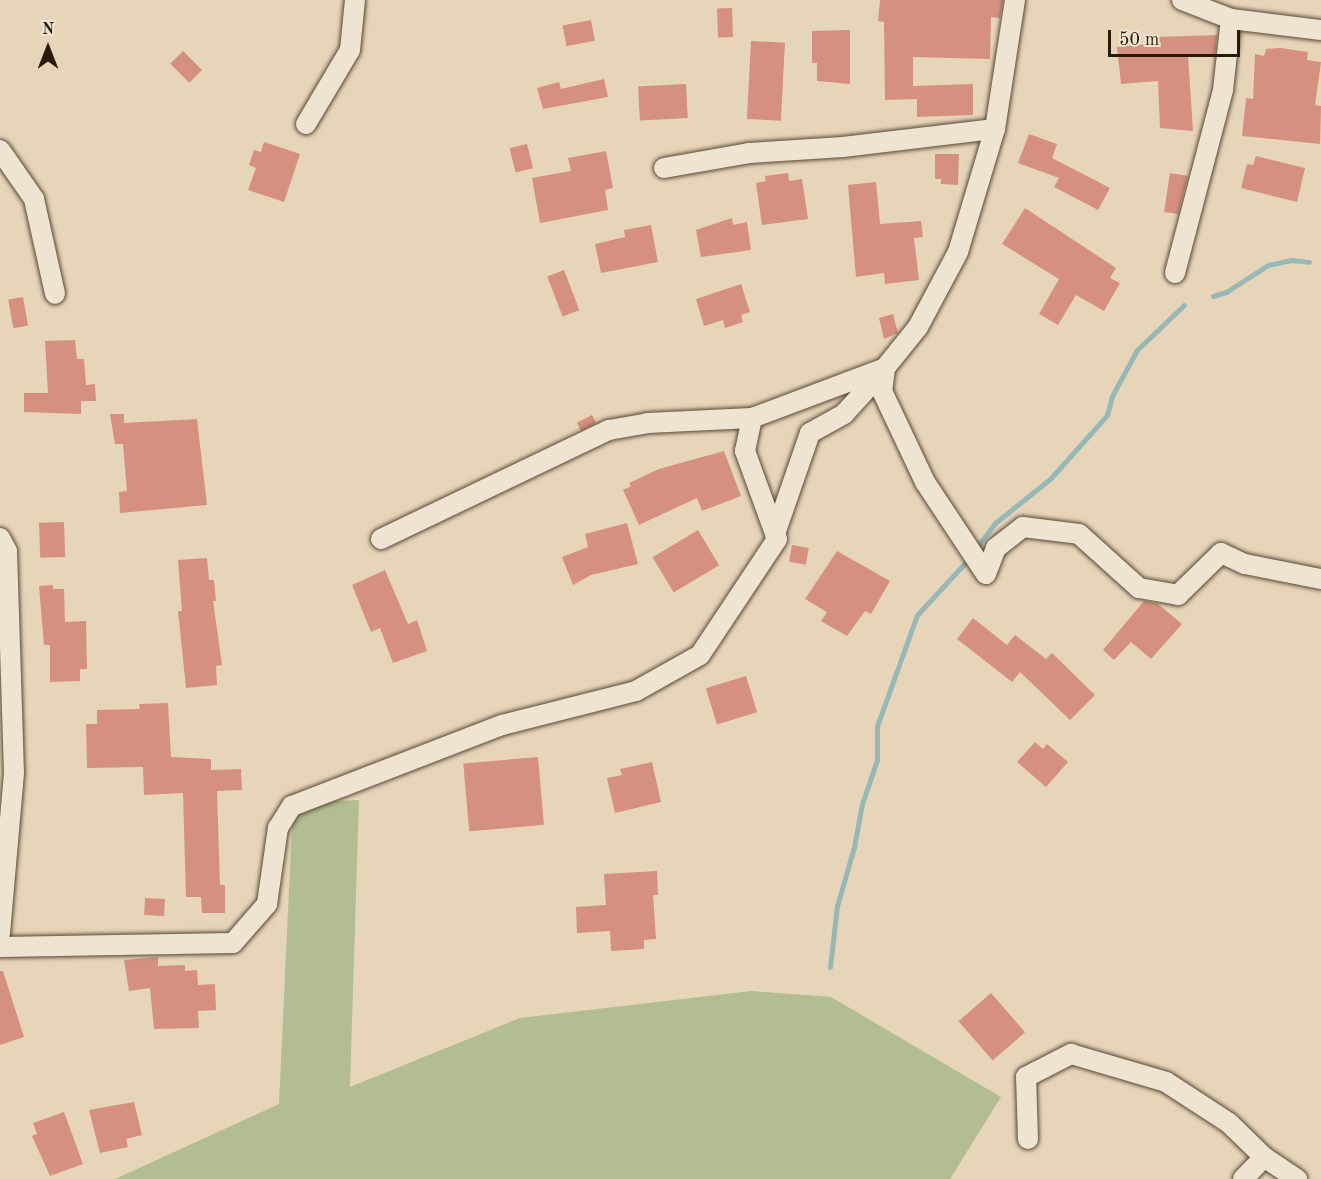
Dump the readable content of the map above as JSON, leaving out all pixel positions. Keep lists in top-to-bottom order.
{
  "scale_bar": "50 m",
  "north": "top"
}
